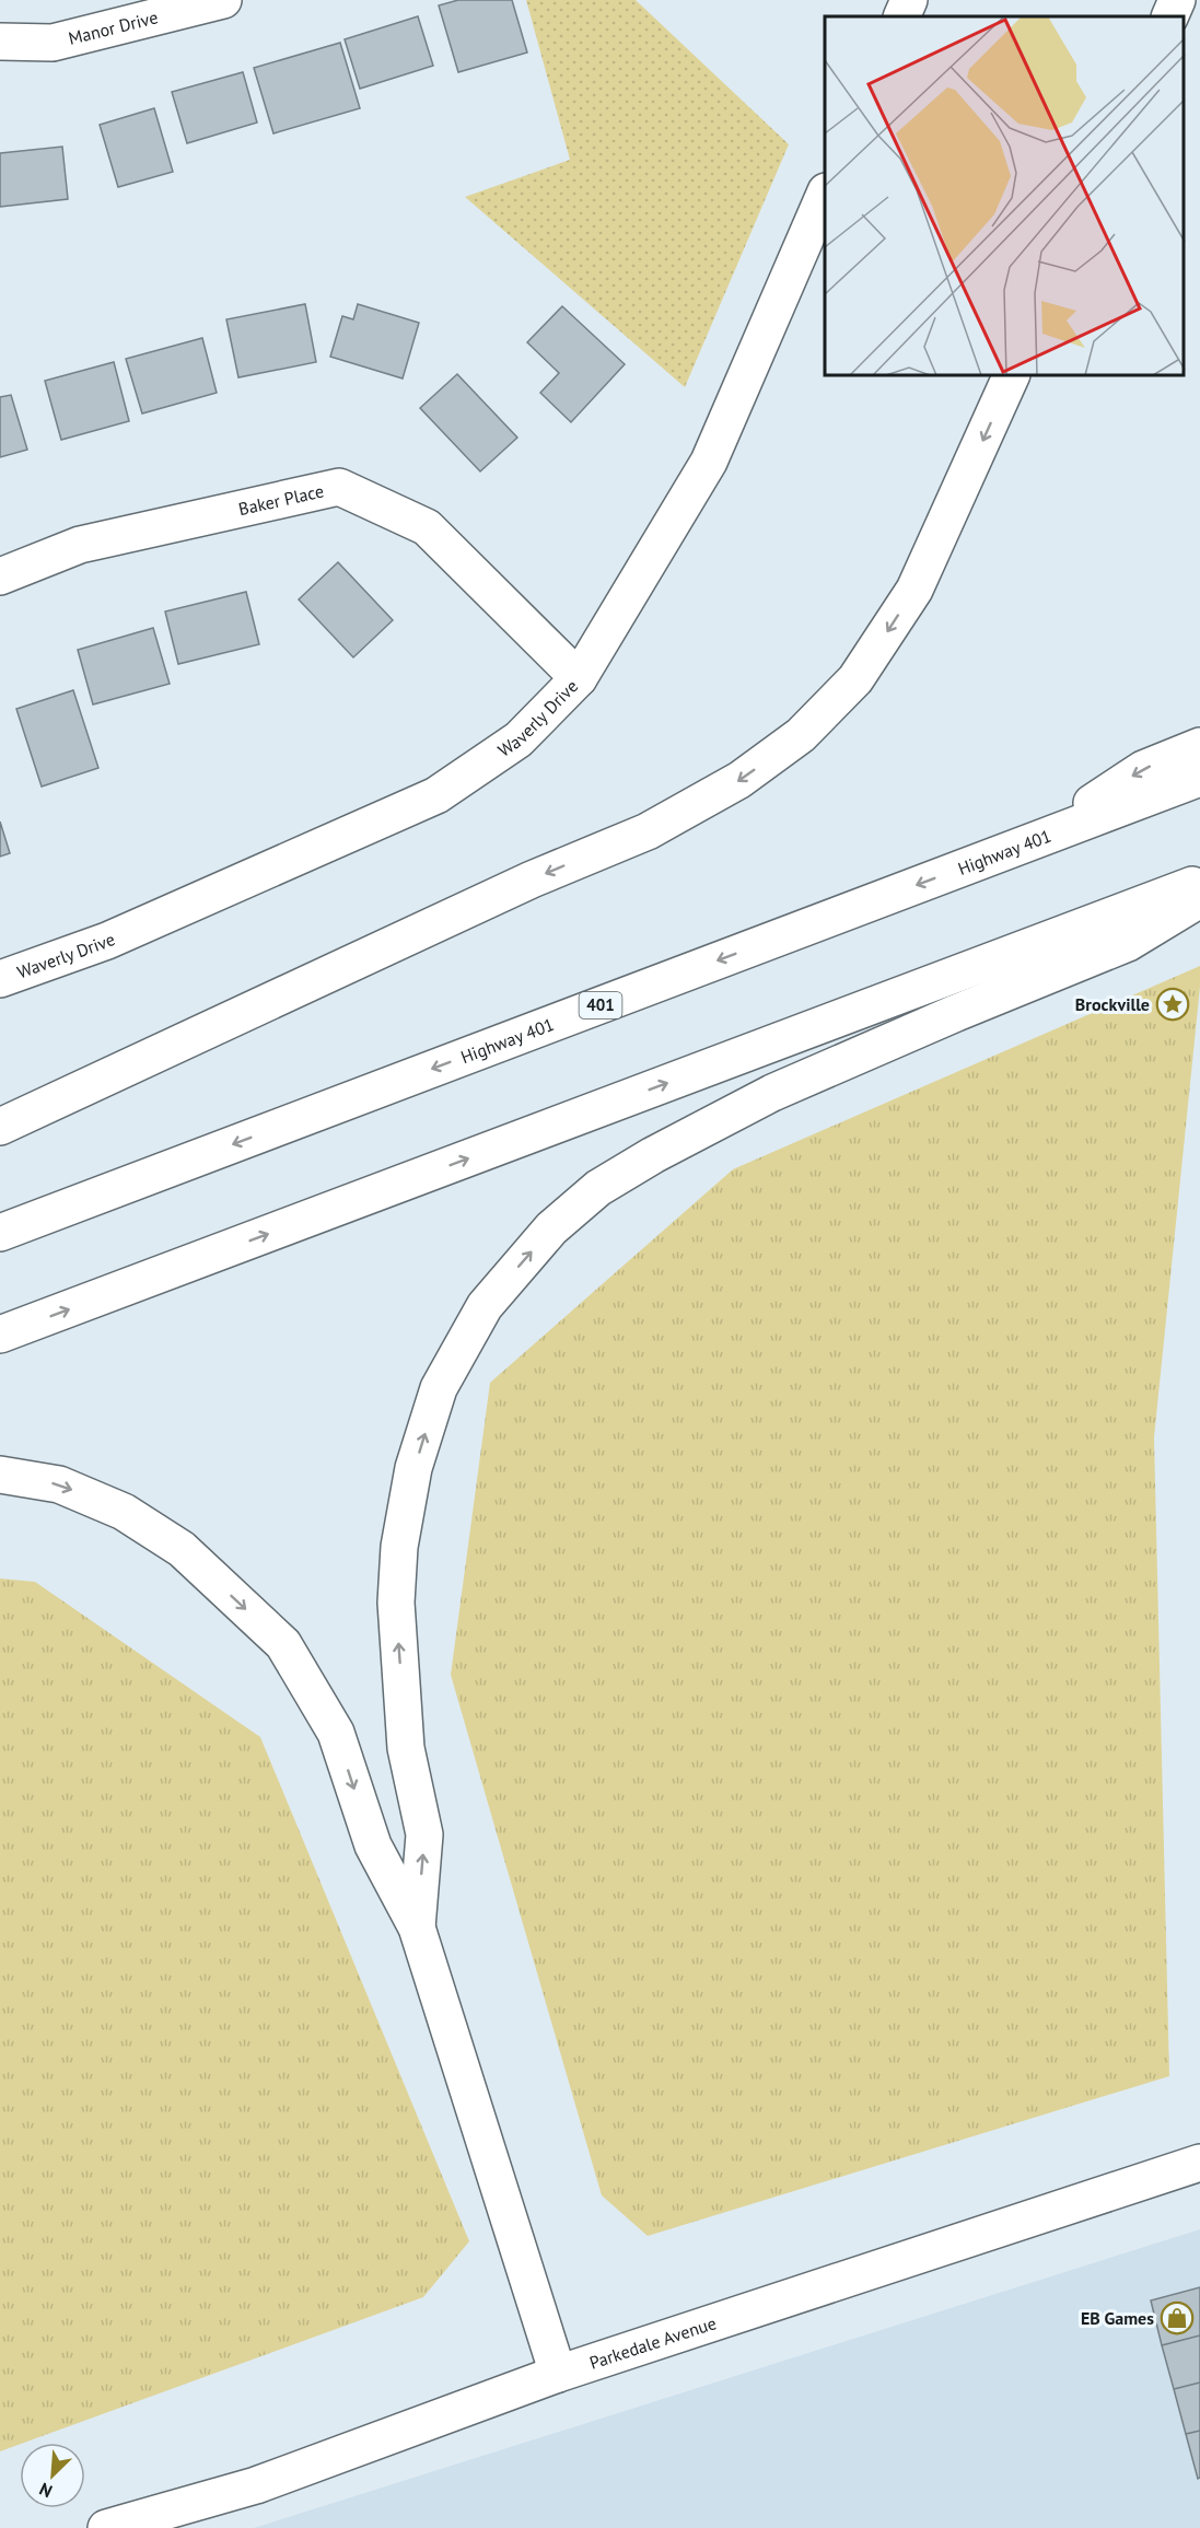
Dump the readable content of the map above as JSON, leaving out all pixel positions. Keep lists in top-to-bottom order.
{
  "streets": {
    "main road": [
      "Manor Drive",
      "Baker Place",
      "Waverly Drive",
      "Highway 401",
      "401",
      "Parkedale Avenue"
    ]
  },
  "crossings": [
    ["Baker Place", "Waverly Drive"]
  ],
  "places": {
    "place": ["Brockville"],
    "shop": ["EB Games"]
  },
  "north": "bottom left"
}
